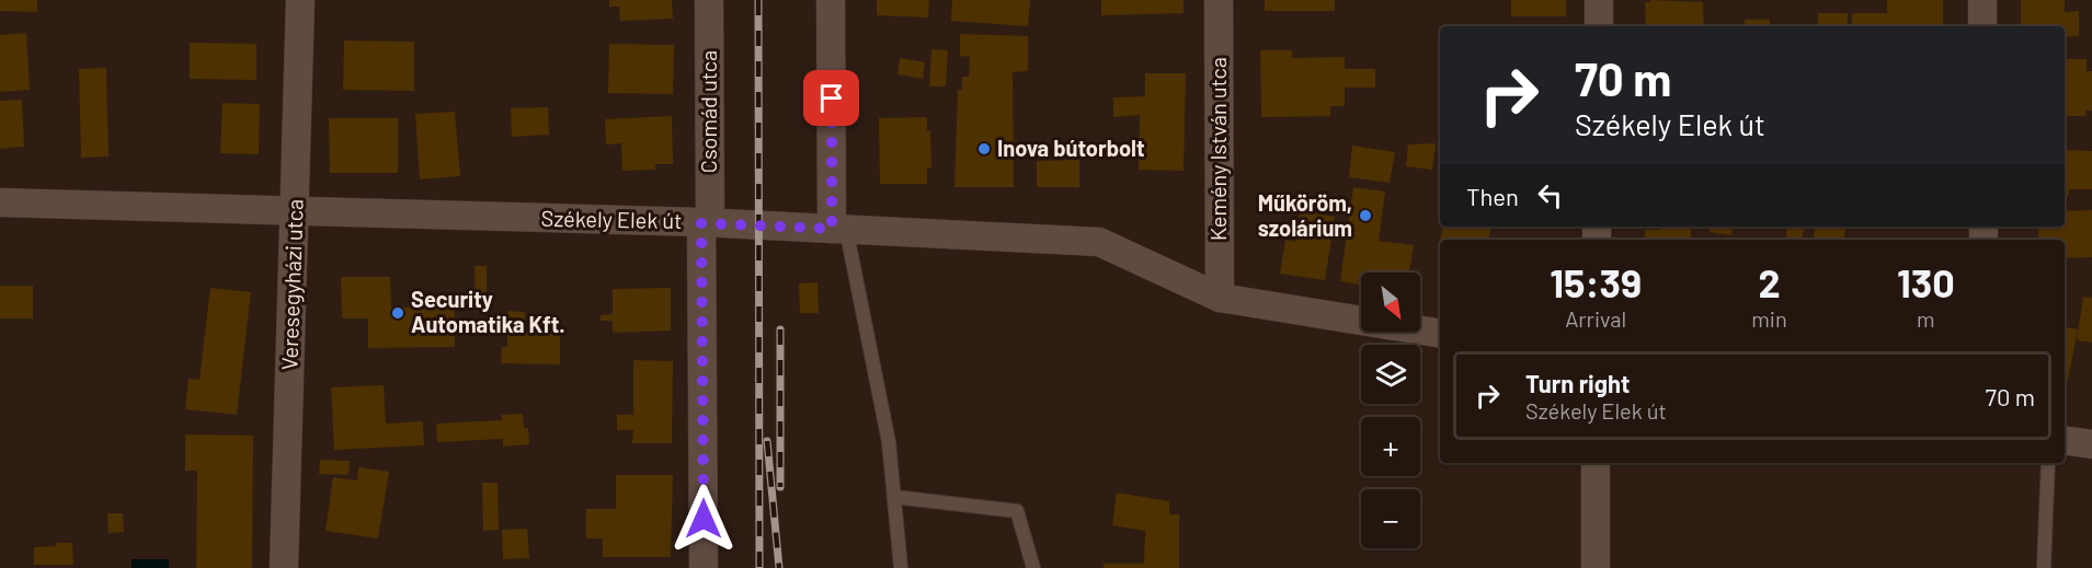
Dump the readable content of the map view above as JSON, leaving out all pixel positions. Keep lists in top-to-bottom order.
{
  "streets": {
    "street": [
      "Csomád utca",
      "Kemény István utca",
      "Székely Elek út",
      "Veresegyházi utca"
    ]
  },
  "crossings": [
    ["Csomád utca", "Székely Elek út"],
    ["Kemény István utca", "Székely Elek út"],
    ["Székely Elek út", "Veresegyházi utca"]
  ],
  "places": ["Inova bútorbolt", "Műköröm, szolárium", "Security Automatika Kft."],
  "north": "bottom right",
  "page": {
    "turn": ["70 m", "Székely Elek út"],
    "then": "Then",
    "eta": [
      "15:39",
      "Arrival",
      "2",
      "min",
      "130",
      "m"
    ],
    "map_buttons": ["+", "−"],
    "list": [
      {
        "name": "Turn right",
        "note": "Székely Elek út",
        "value": "70 m"
      }
    ]
  }
}
